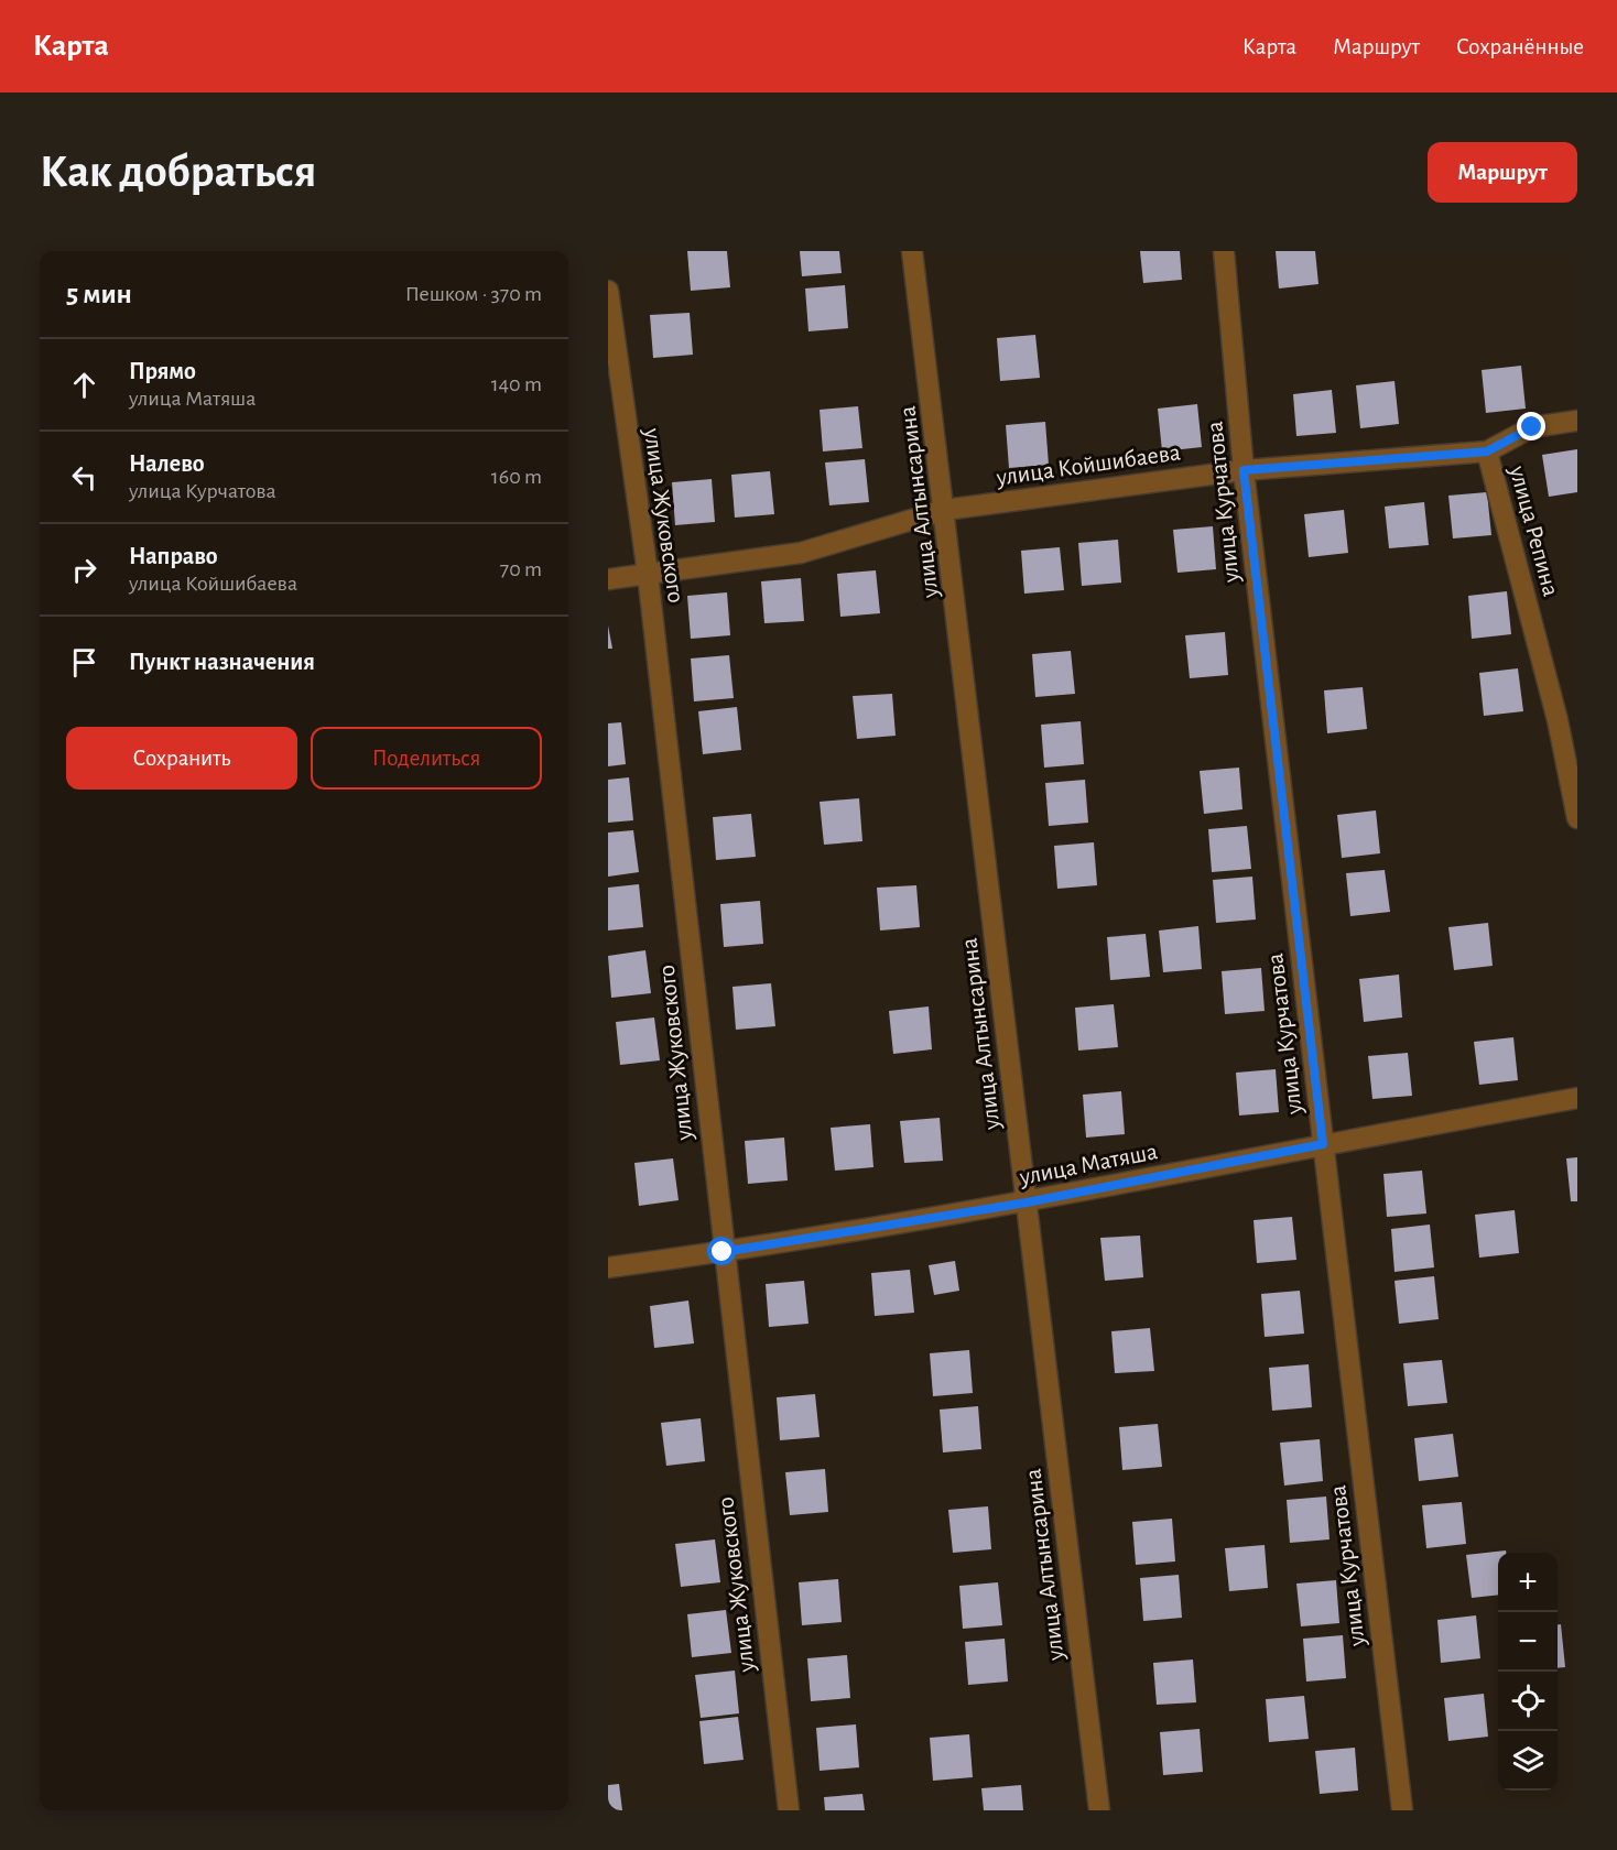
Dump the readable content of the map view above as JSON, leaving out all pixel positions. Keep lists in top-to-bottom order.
{
  "streets": {
    "street": [
      "улица Койшибаева",
      "улица Алтынсарина",
      "улица Курчатова",
      "улица Жуковского",
      "улица Репина",
      "улица Матяша"
    ]
  },
  "crossings": [
    ["улица Койшибаева", "улица Алтынсарина"],
    ["улица Койшибаева", "улица Курчатова"],
    ["улица Койшибаева", "улица Жуковского"],
    ["улица Койшибаева", "улица Репина"],
    ["улица Алтынсарина", "улица Матяша"],
    ["улица Курчатова", "улица Матяша"],
    ["улица Жуковского", "улица Матяша"]
  ],
  "page": {
    "header": "Карта",
    "nav": ["Карта", "Маршрут", "Сохранённые"],
    "buttons": [
      "Маршрут",
      ["Сохранить", "Поделиться"]
    ],
    "title": "Как добраться",
    "heading": ["5 мин", "Пешком · 370 m"],
    "list": [
      ["Прямо", "улица Матяша", "140 m"],
      ["Налево", "улица Курчатова", "160 m"],
      ["Направо", "улица Койшибаева", "70 m"],
      "Пункт назначения"
    ],
    "map_buttons": ["+", "−"]
  }
}
